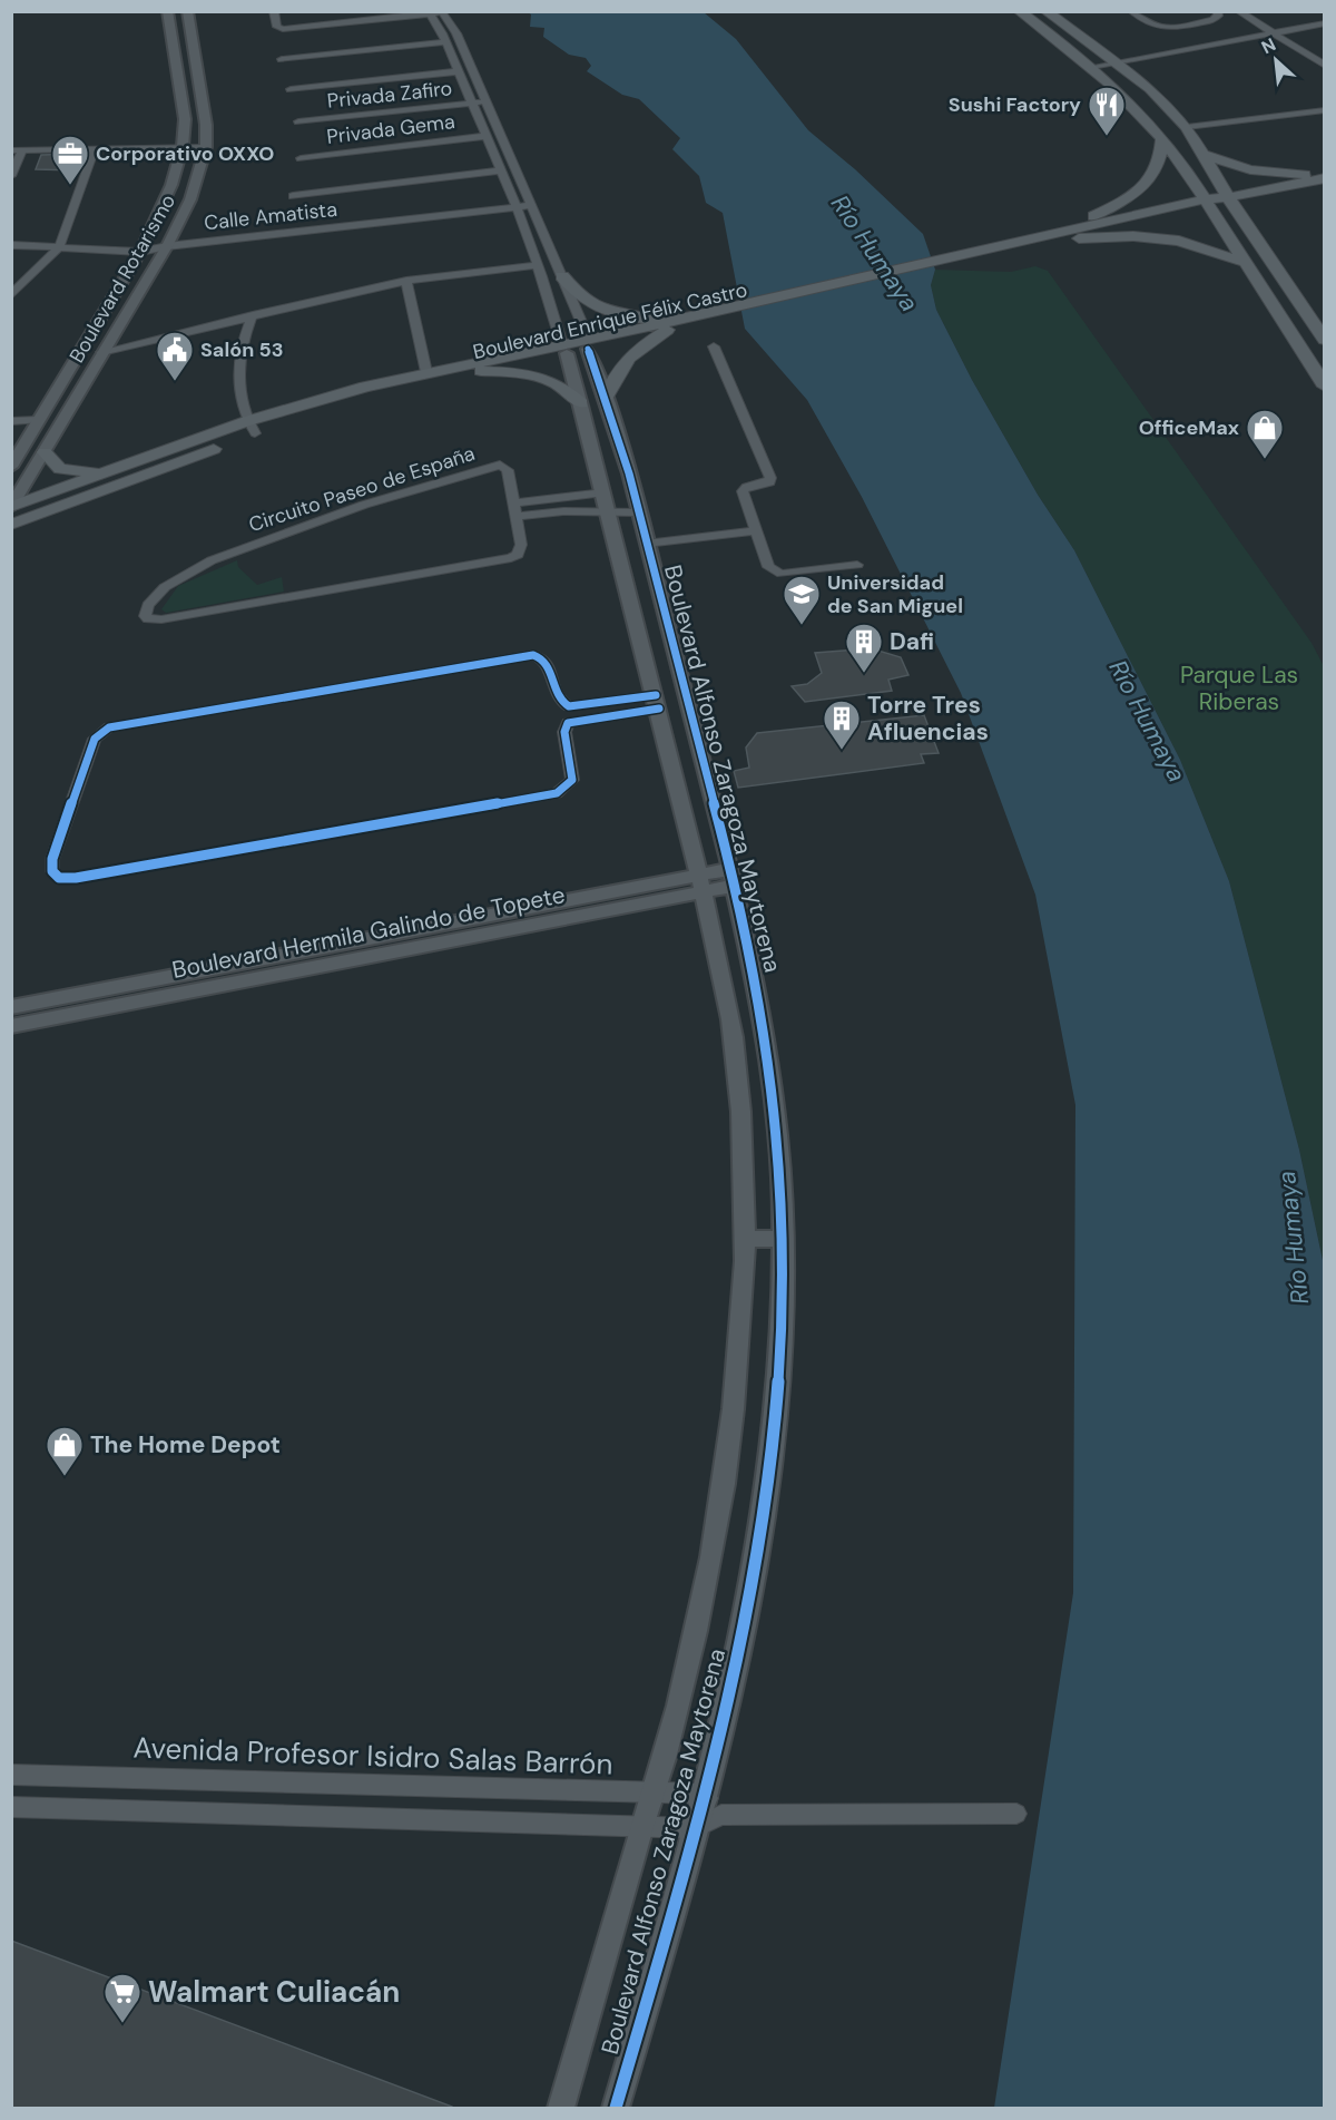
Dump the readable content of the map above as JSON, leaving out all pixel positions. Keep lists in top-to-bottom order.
{
  "streets": {
    "main road": ["Boulevard Enrique Félix Castro"],
    "street": [
      "Privada Zafiro",
      "Privada Gema",
      "Calle Amatista",
      "Boulevard Rotarismo",
      "Circuito Paseo de España",
      "Boulevard Alfonso Zaragoza Maytorena",
      "Boulevard Hermila Galindo de Topete",
      "Avenida Profesor Isidro Salas Barrón"
    ]
  },
  "crossings": [
    ["Privada Zafiro", "Boulevard Alfonso Zaragoza Maytorena"],
    ["Privada Gema", "Boulevard Alfonso Zaragoza Maytorena"],
    ["Calle Amatista", "Boulevard Rotarismo"],
    ["Calle Amatista", "Boulevard Alfonso Zaragoza Maytorena"],
    ["Boulevard Rotarismo", "Boulevard Enrique Félix Castro"],
    ["Boulevard Enrique Félix Castro", "Boulevard Alfonso Zaragoza Maytorena"],
    ["Boulevard Alfonso Zaragoza Maytorena", "Boulevard Hermila Galindo de Topete"],
    ["Boulevard Alfonso Zaragoza Maytorena", "Avenida Profesor Isidro Salas Barrón"]
  ],
  "water": ["Río Humaya"],
  "parks": ["Parque Las Riberas"],
  "places": {
    "restaurant": ["Sushi Factory"],
    "office": ["Corporativo OXXO"],
    "public building": ["Salón 53"],
    "shop": ["OfficeMax", "The Home Depot"],
    "school or university": ["Universidad de San Miguel"],
    "building": ["Dafi", "Torre Tres Afluencias"],
    "supermarket": ["Walmart Culiacán"]
  },
  "north": "top left"
}
